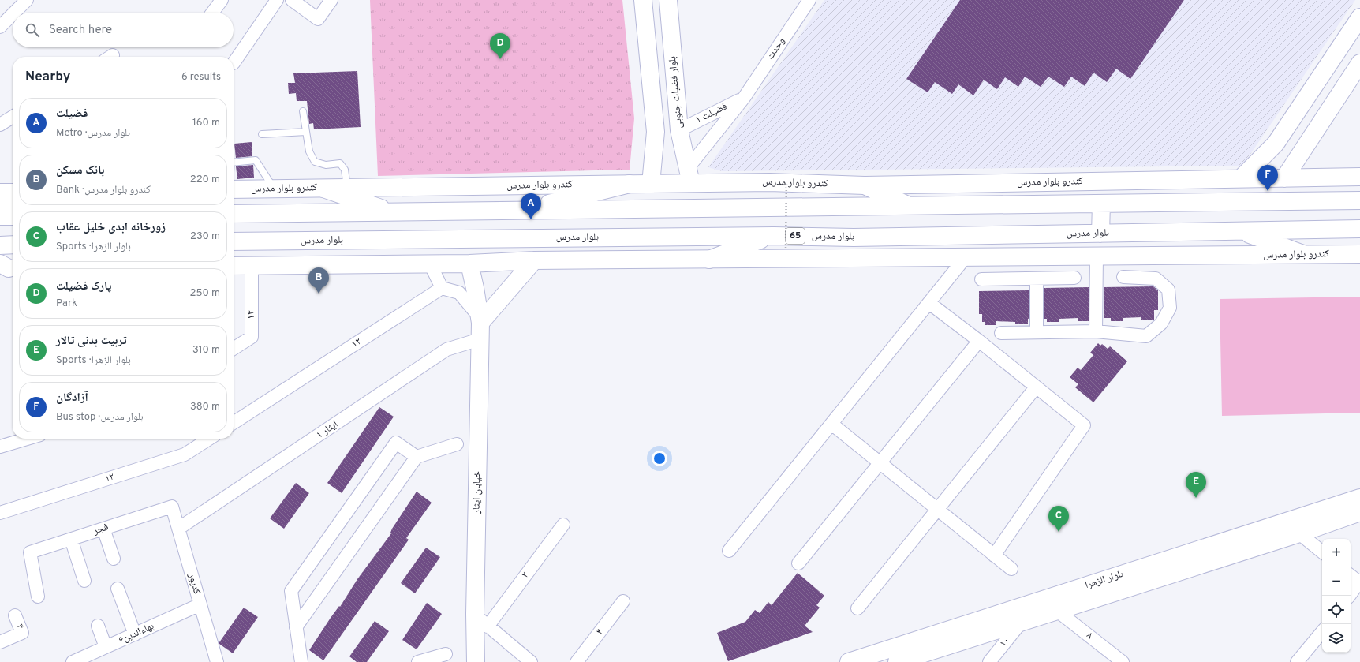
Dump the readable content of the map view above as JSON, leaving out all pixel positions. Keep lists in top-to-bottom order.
{
  "streets": {
    "main road": [
      "بلوار فضیلت جنوبی",
      "کندرو بلوار مدرس",
      "بلوار مدرس",
      "65",
      "خیابان ایثار",
      "بلوار الزهرا"
    ],
    "street": [
      "وحدت",
      "فضیلت ۱",
      "۱۴",
      "۱۲",
      "ایثار ۱",
      "فجر",
      "۲",
      "کدیور",
      "۴",
      "۶بهاءالدين",
      "۸",
      "۱۰"
    ]
  },
  "crossings": [
    ["وحدت", "بلوار فضیلت جنوبی"],
    ["وحدت", "فضیلت ۱"],
    ["وحدت", "کندرو بلوار مدرس"],
    ["بلوار فضیلت جنوبی", "فضیلت ۱"],
    ["بلوار فضیلت جنوبی", "کندرو بلوار مدرس"],
    ["کندرو بلوار مدرس", "۱۴"],
    ["کندرو بلوار مدرس", "خیابان ایثار"],
    ["ایثار ۱", "خیابان ایثار"],
    ["ایثار ۱", "کدیور"],
    ["فجر", "کدیور"],
    ["بلوار الزهرا", "۸"],
    ["بلوار الزهرا", "۱۰"],
    ["کدیور", "۶بهاءالدين"]
  ],
  "page": {
    "search": "Search here",
    "pins": [
      "D",
      "F",
      "A",
      "B",
      "E",
      "C"
    ],
    "heading": ["Nearby", "6 results"],
    "list": [
      {
        "mark": "A",
        "name": "فضیلت",
        "note": "Metro · بلوار مدرس",
        "value": "160 m"
      },
      {
        "mark": "B",
        "name": "بانک مسکن",
        "note": "Bank · کندرو بلوار مدرس",
        "value": "220 m"
      },
      {
        "mark": "C",
        "name": "زورخانه ابدی خلیل عقاب",
        "note": "Sports · بلوار الزهرا",
        "value": "230 m"
      },
      {
        "mark": "D",
        "name": "پارک فضیلت",
        "note": "Park",
        "value": "250 m"
      },
      {
        "mark": "E",
        "name": "تربیت بدنی تالار",
        "note": "Sports · بلوار الزهرا",
        "value": "310 m"
      },
      {
        "mark": "F",
        "name": "آزادگان",
        "note": "Bus stop · بلوار مدرس",
        "value": "380 m"
      }
    ],
    "map_buttons": ["+", "−"]
  }
}
